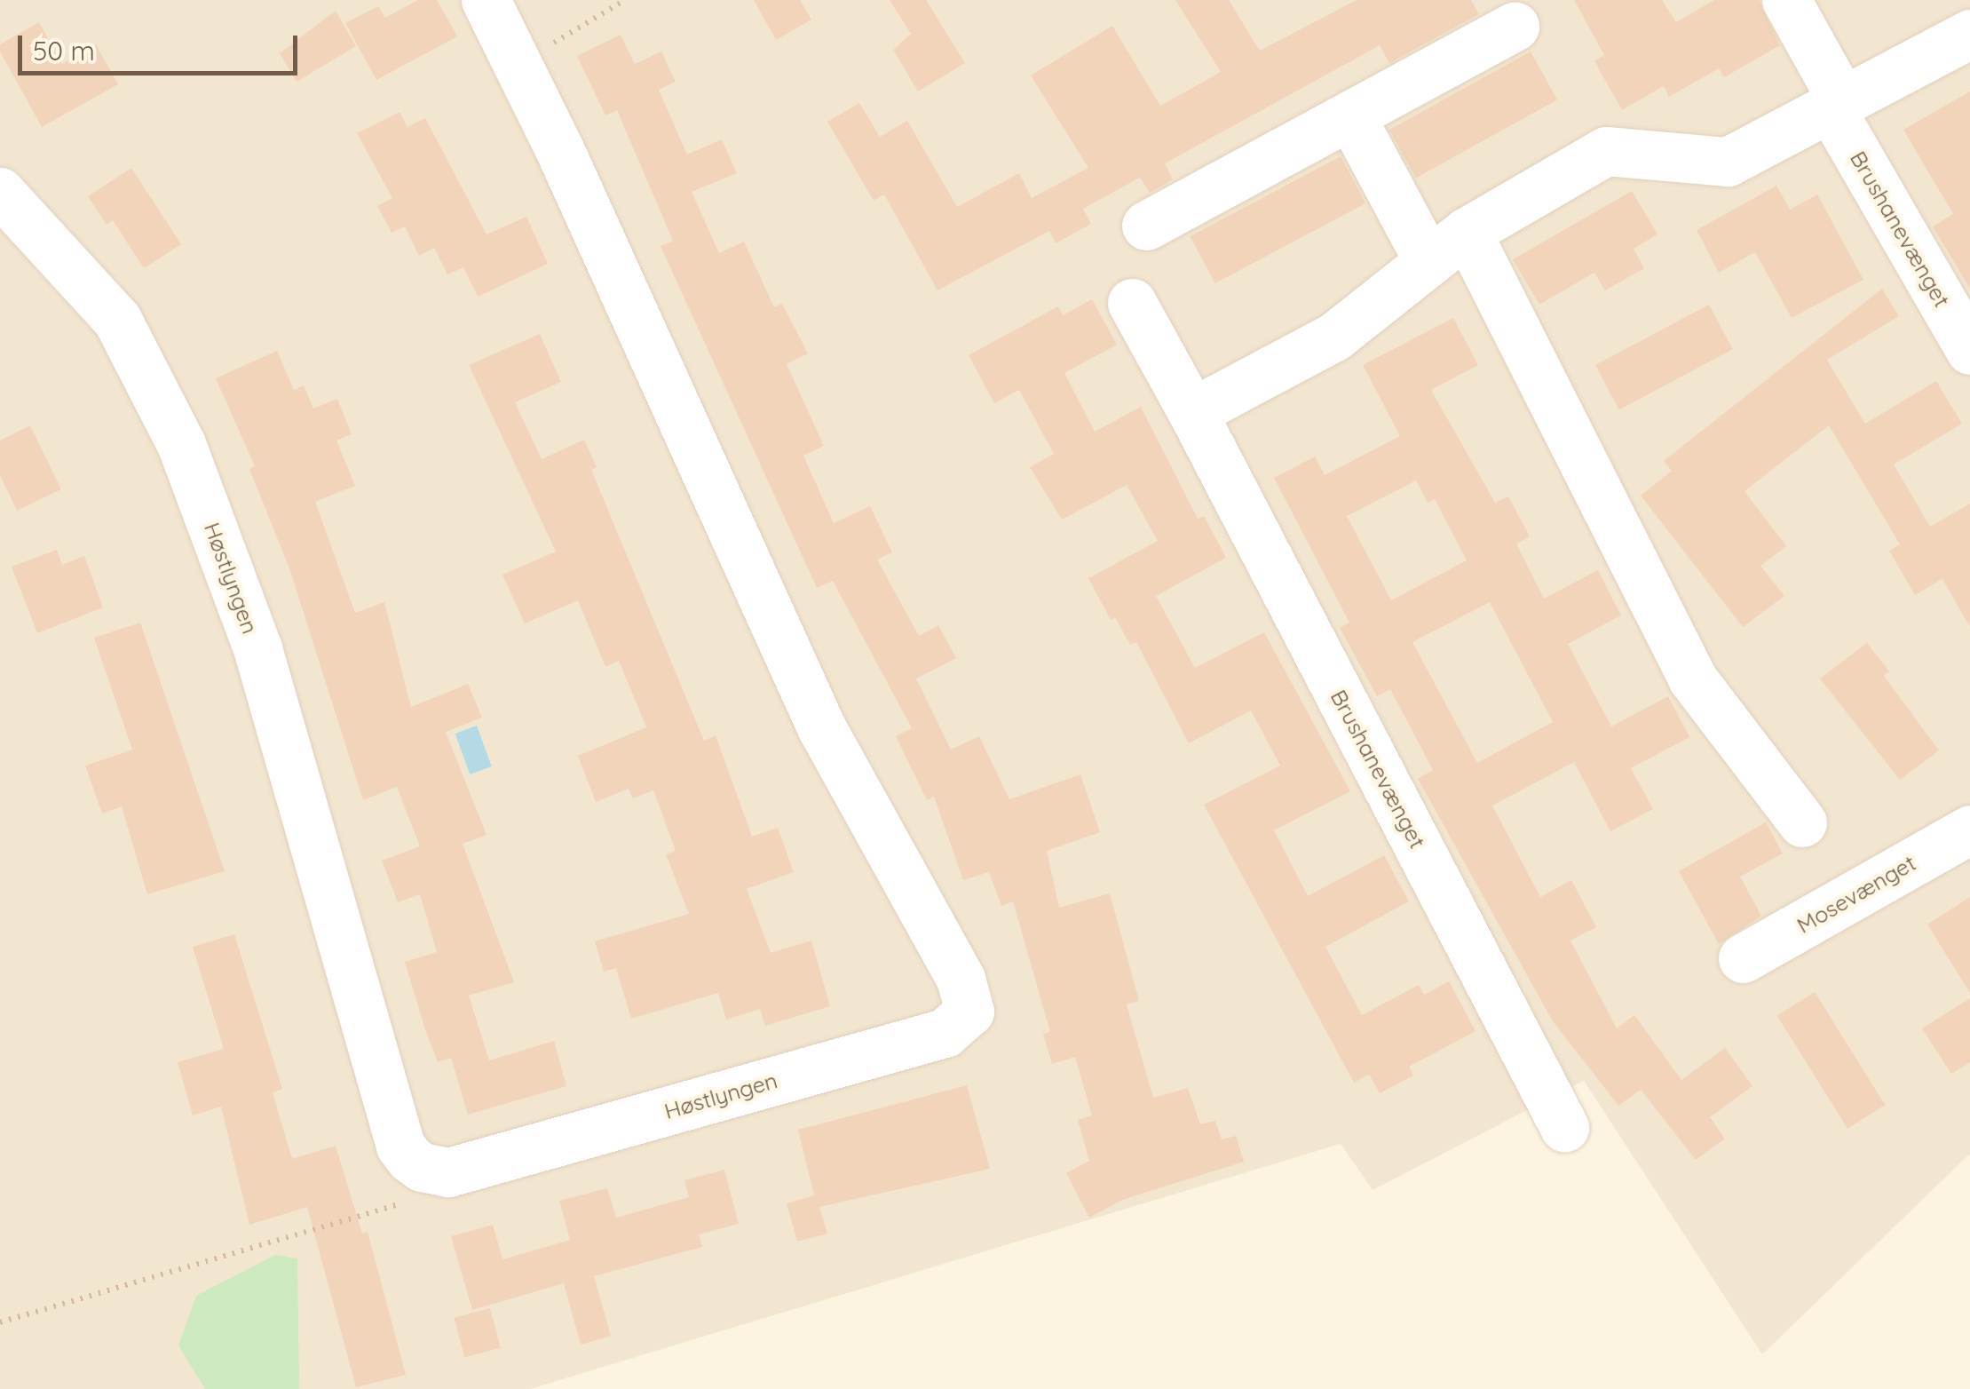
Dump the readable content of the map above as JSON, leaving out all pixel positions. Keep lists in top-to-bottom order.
{
  "streets": {
    "street": ["Brushanevænget", "Høstlyngen", "Mosevænget"]
  },
  "scale_bar": "50 m"
}
